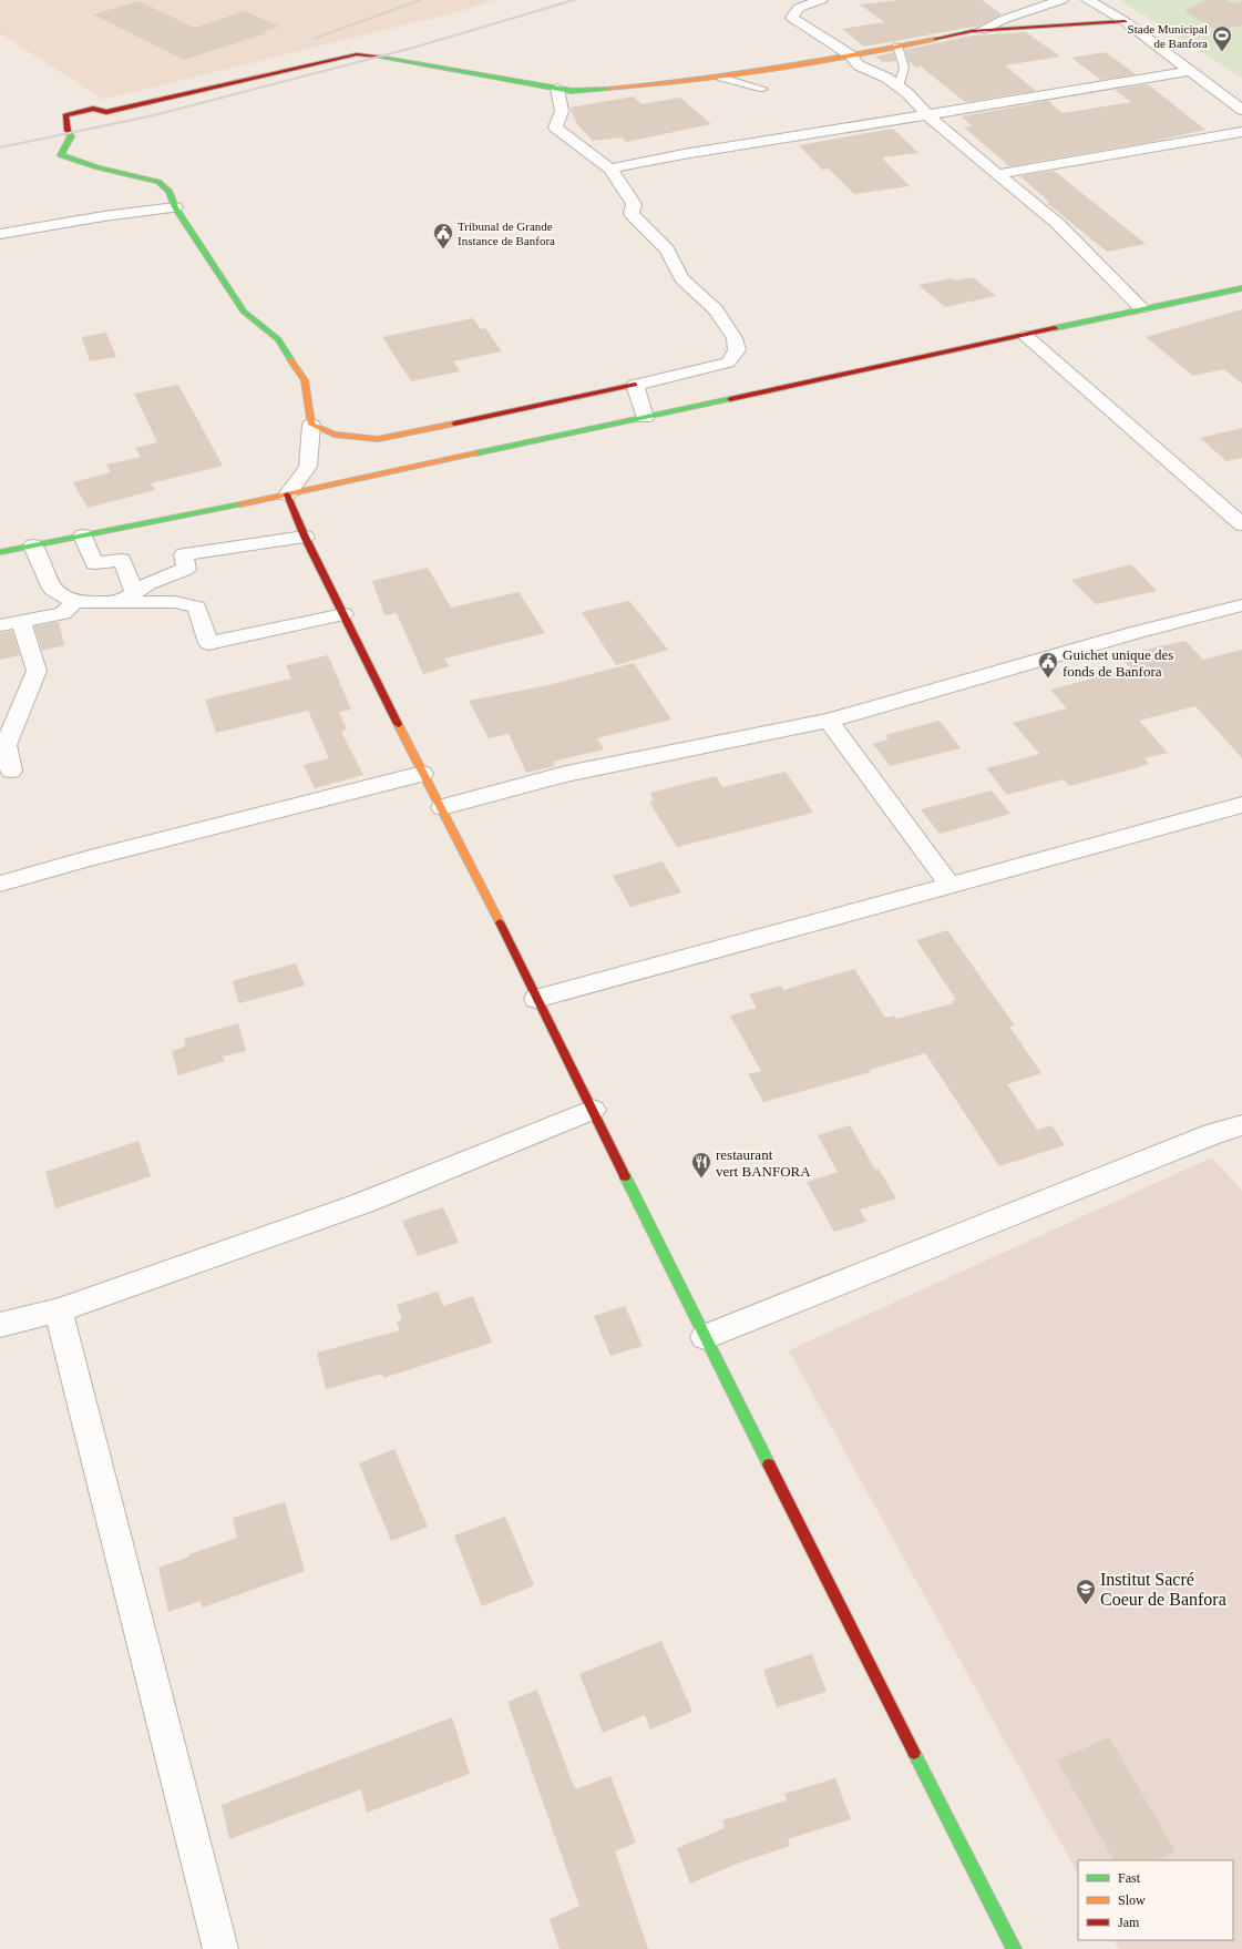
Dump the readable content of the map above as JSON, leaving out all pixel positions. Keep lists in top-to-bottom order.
{
  "places": {
    "sports": ["Stade Municipal de Banfora"],
    "public building": ["Tribunal de Grande Instance de Banfora", "Guichet unique des fonds de Banfora"],
    "restaurant": ["restaurant vert BANFORA"],
    "school or university": ["Institut Sacré Coeur de Banfora"]
  },
  "legend": ["Fast", "Slow", "Jam"]
}
